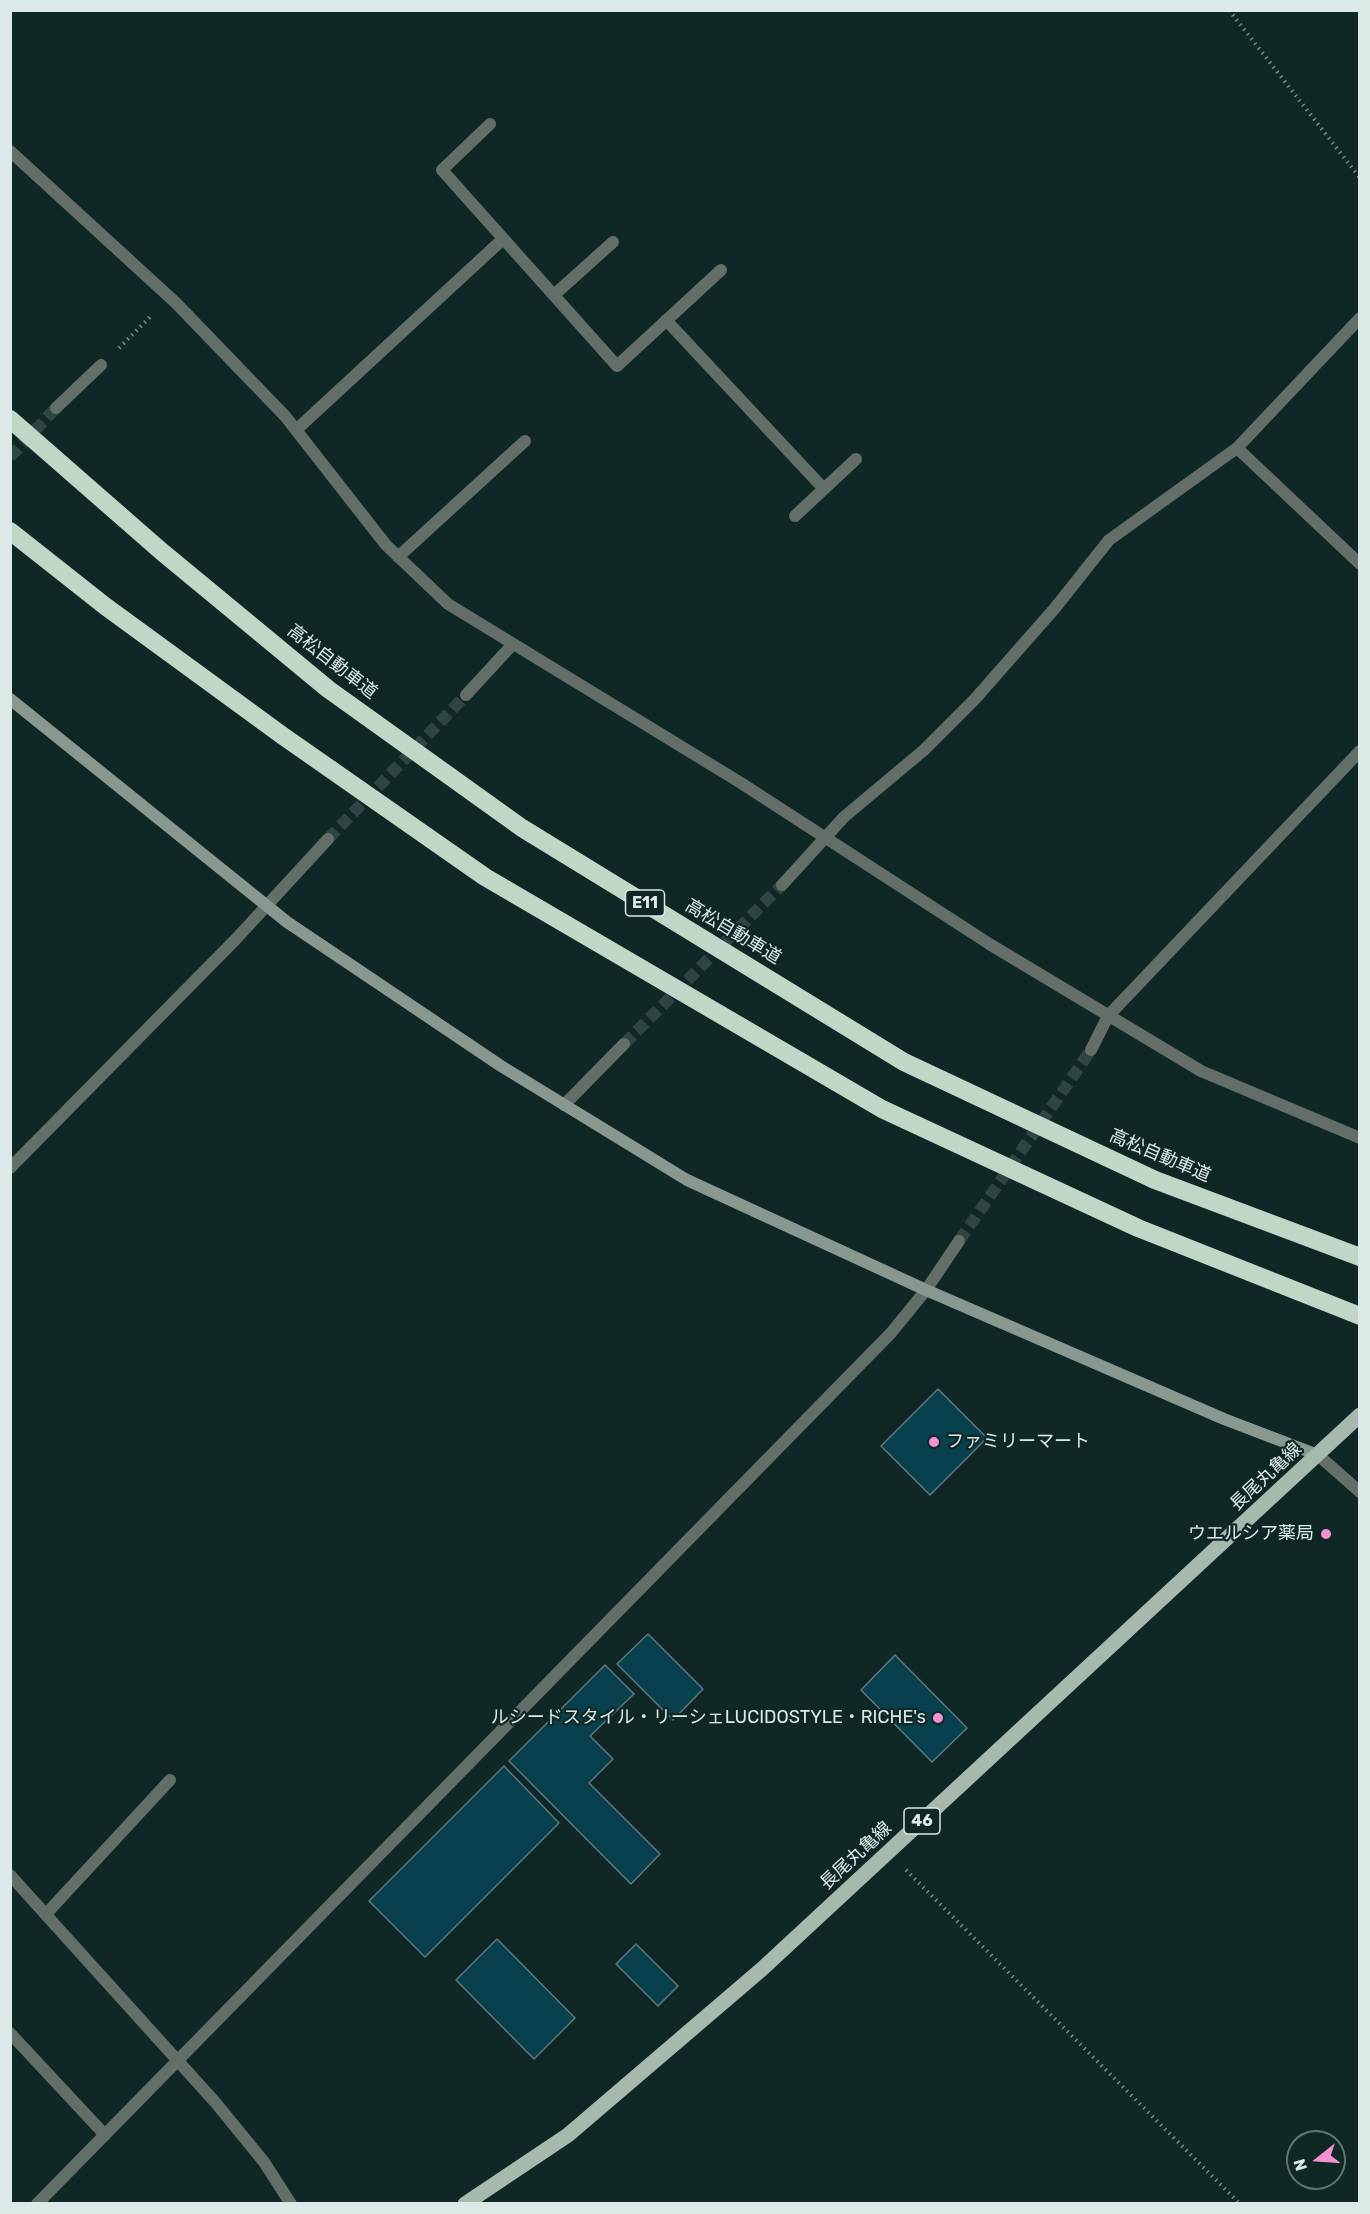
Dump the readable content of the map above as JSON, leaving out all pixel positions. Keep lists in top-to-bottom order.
{
  "streets": {
    "highway": ["高松自動車道", "E11"],
    "main road": ["長尾丸亀線", "46"]
  },
  "places": ["ファミリーマート", "ウエルシア薬局", "ルシードスタイル・リーシェLUCIDOSTYLE・RICHE's"],
  "north": "left"
}
